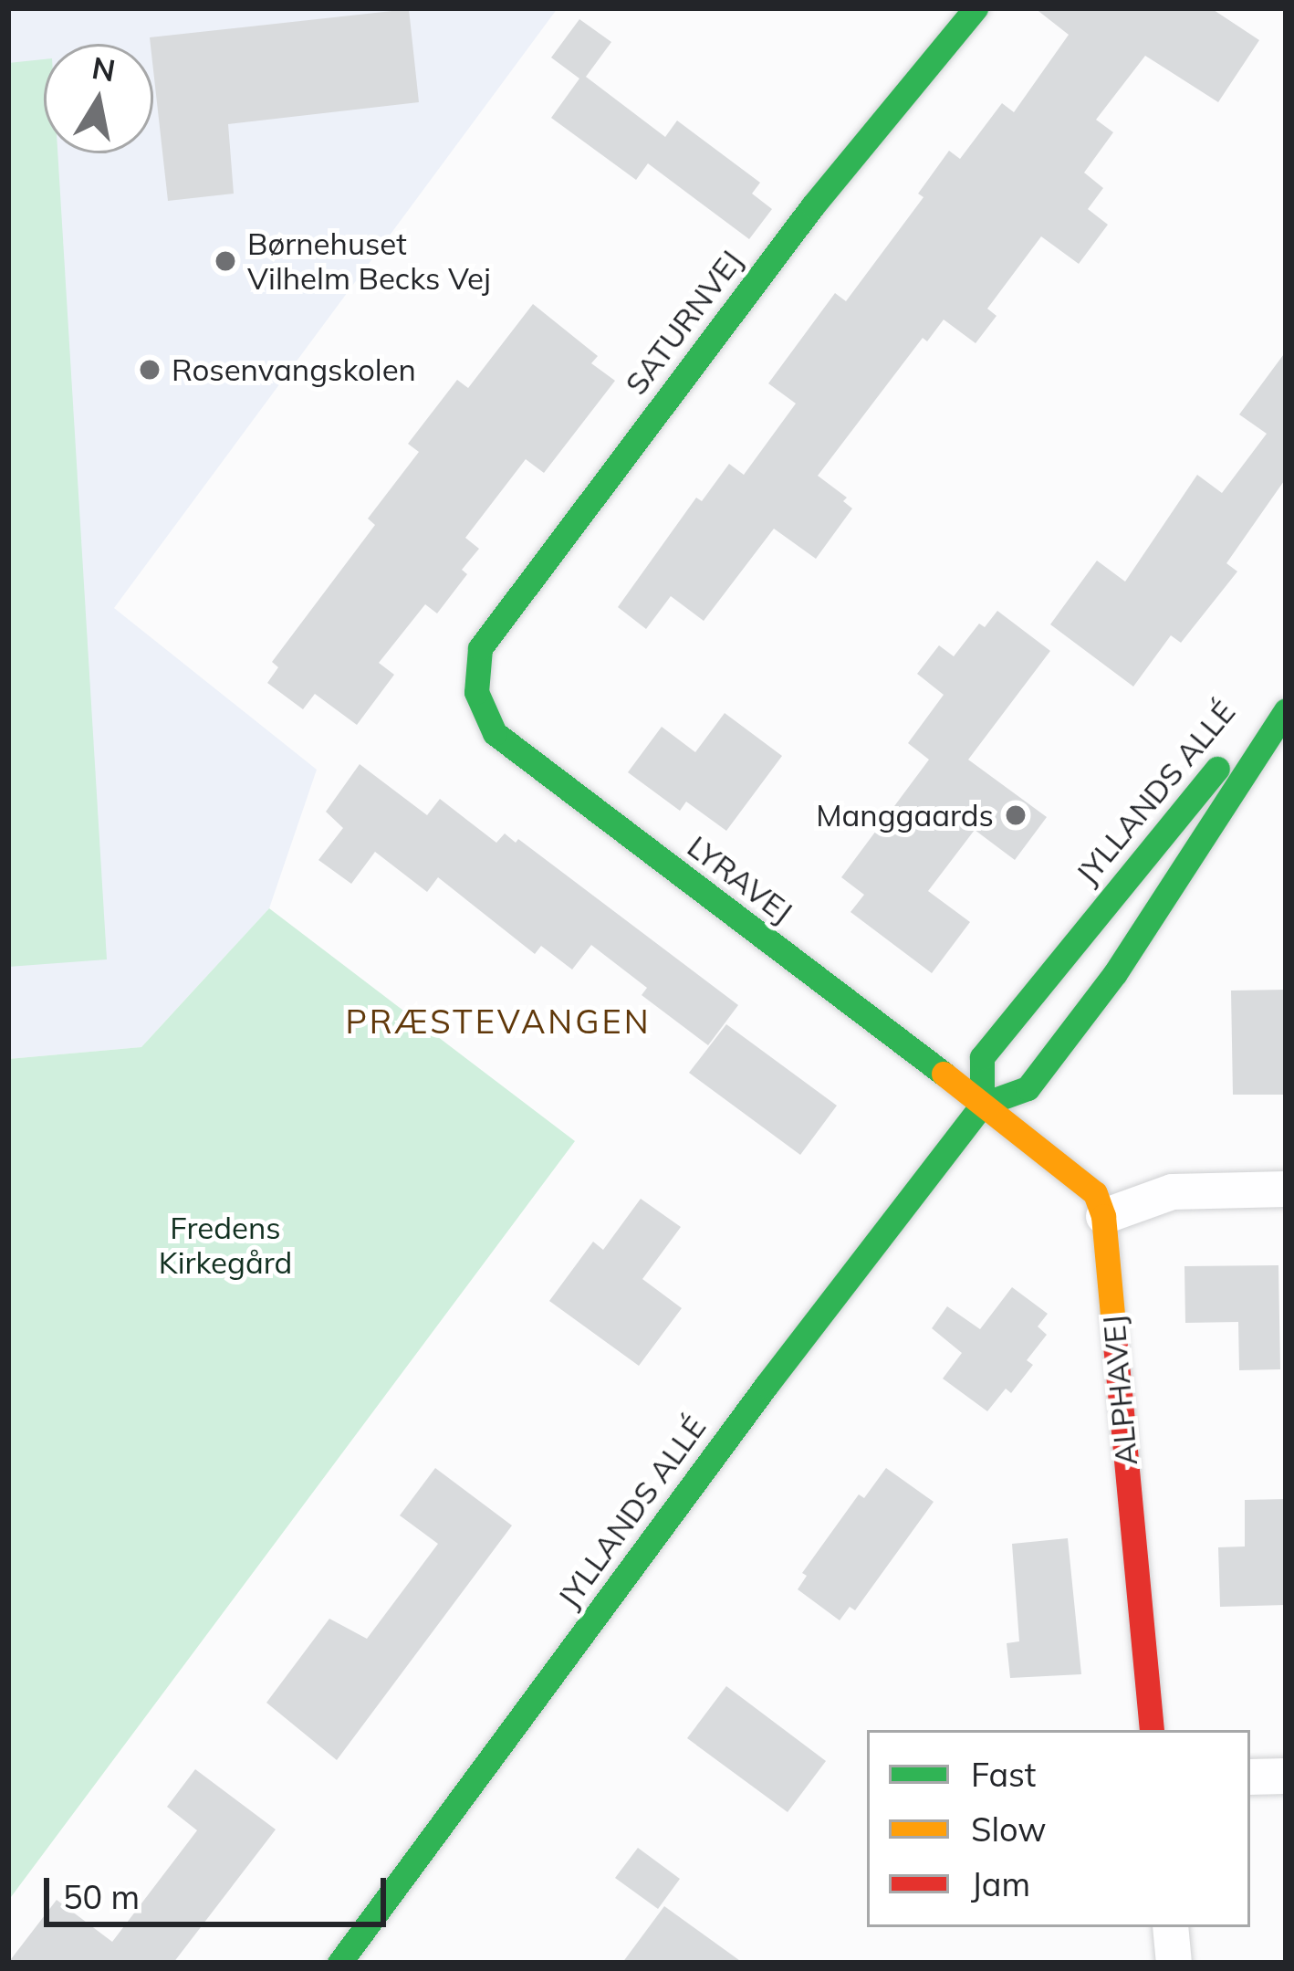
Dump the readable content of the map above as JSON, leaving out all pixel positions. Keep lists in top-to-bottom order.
{
  "streets": {
    "street": [
      "SATURNVEJ",
      "JYLLANDS ALLÉ",
      "LYRAVEJ",
      "ALPHAVEJ"
    ]
  },
  "crossings": [
    ["SATURNVEJ", "LYRAVEJ"],
    ["JYLLANDS ALLÉ", "LYRAVEJ"],
    ["JYLLANDS ALLÉ", "ALPHAVEJ"],
    ["LYRAVEJ", "ALPHAVEJ"]
  ],
  "districts": ["PRÆSTEVANGEN"],
  "parks": ["Fredens Kirkegård"],
  "places": ["Børnehuset Vilhelm Becks Vej", "Rosenvangskolen", "Manggaards"],
  "legend": ["Fast", "Slow", "Jam"],
  "scale_bar": "50 m",
  "north": "top"
}
